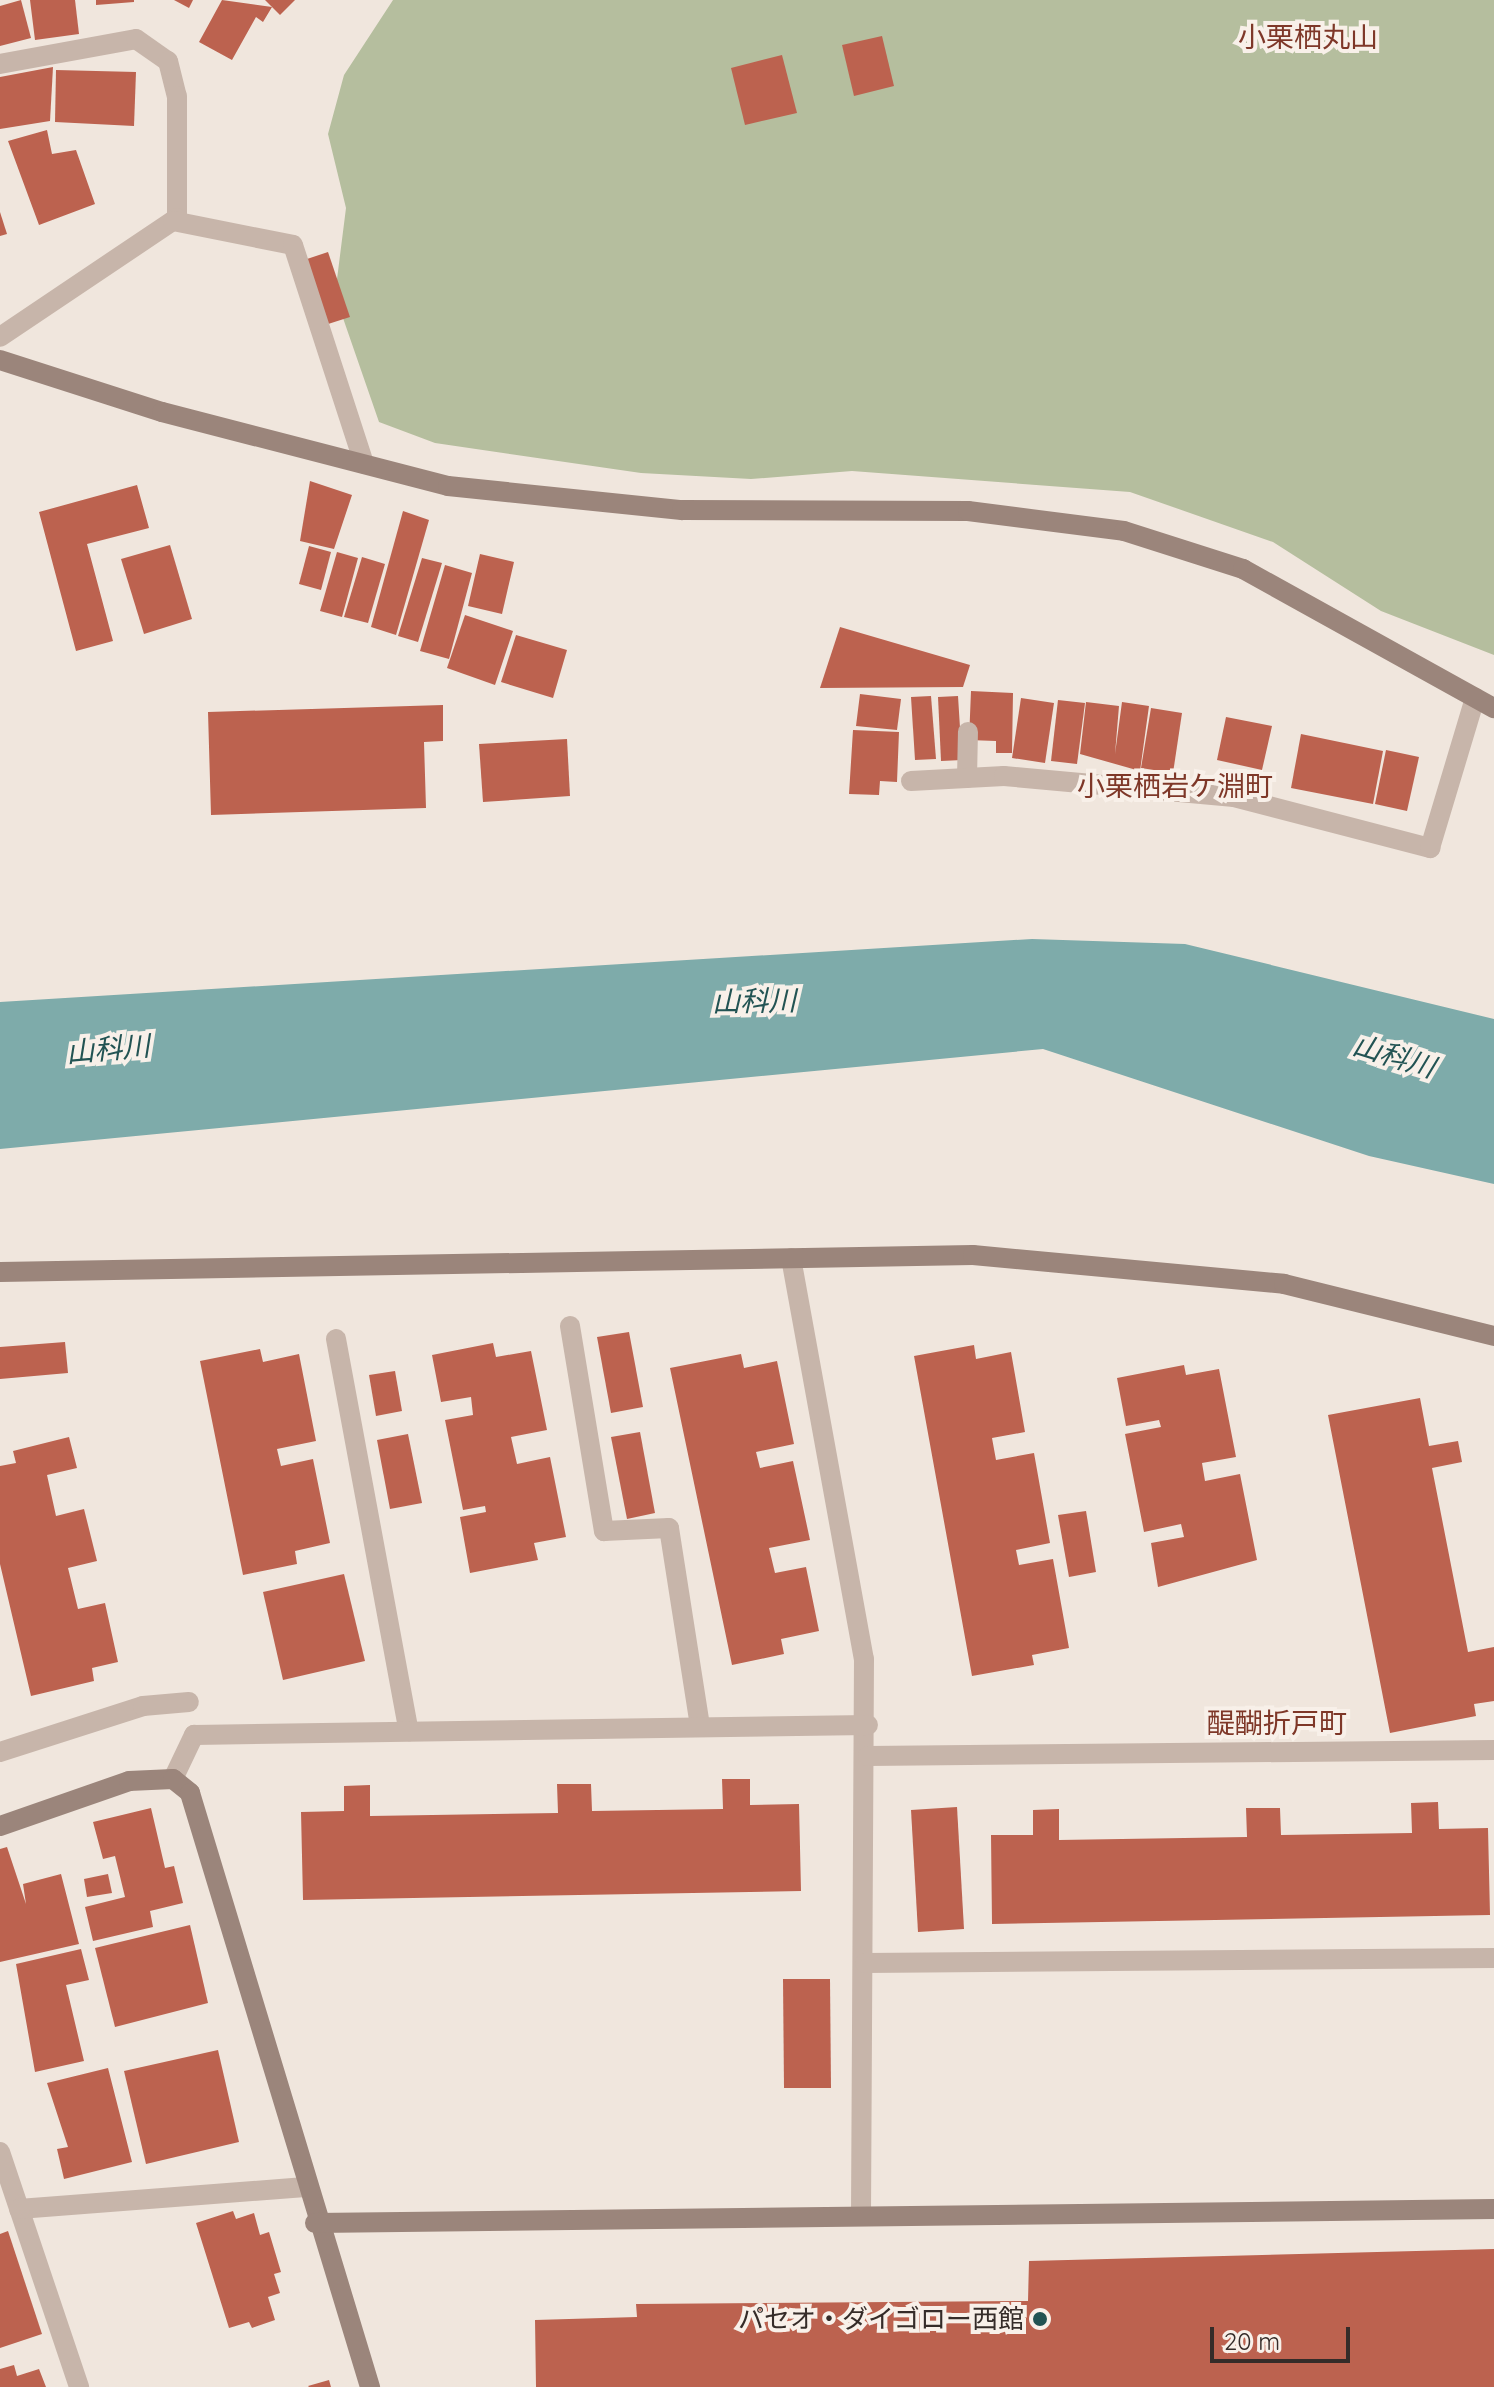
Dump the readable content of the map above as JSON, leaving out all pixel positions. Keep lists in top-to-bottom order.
{
  "districts": ["小栗栖丸山", "小栗栖岩ケ淵町", "醍醐折戸町"],
  "water": ["山科川"],
  "places": ["パセオ・ダイゴロー西館"],
  "scale_bar": "20 m"
}
